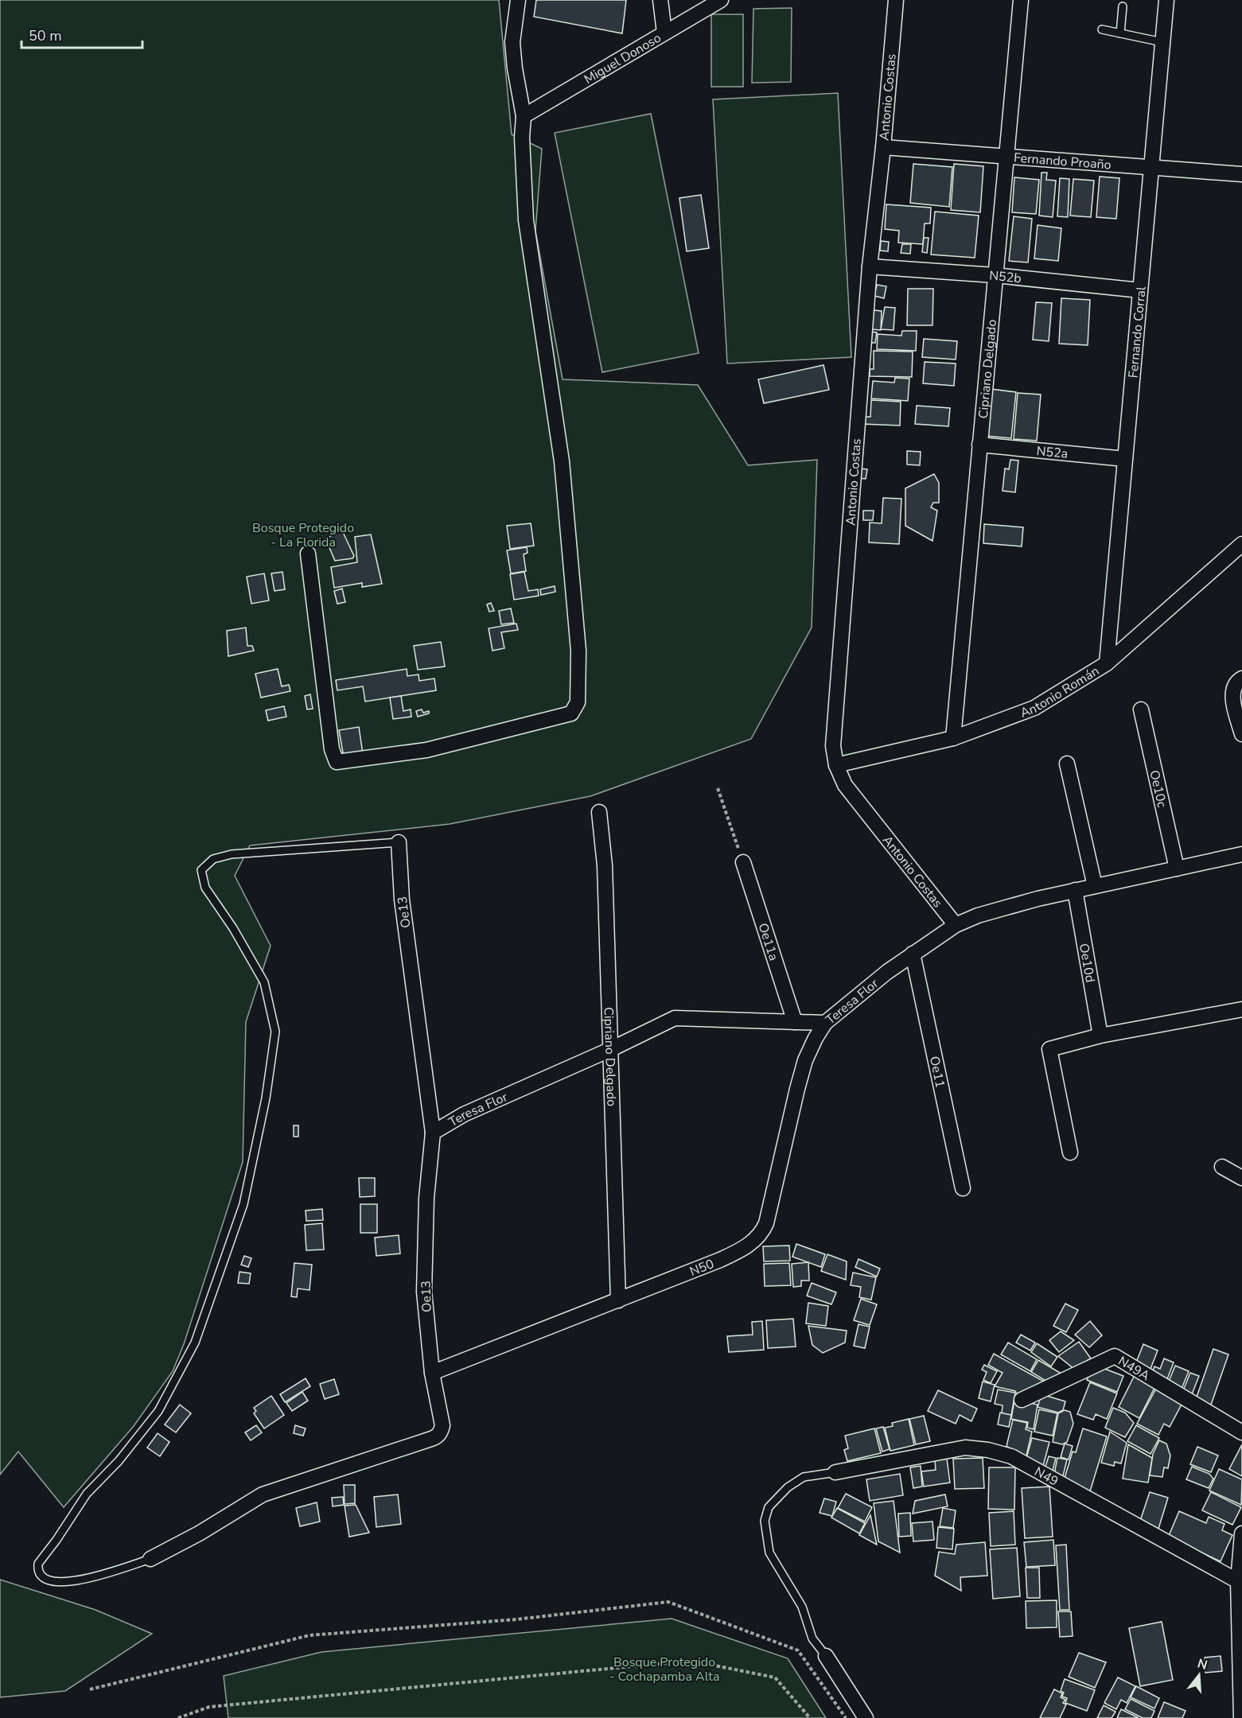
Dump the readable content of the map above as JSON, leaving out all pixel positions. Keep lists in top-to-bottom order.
{
  "streets": {
    "street": [
      "Miguel Donoso",
      "Antonio Costas",
      "Fernando Proaño",
      "N52b",
      "Fernando Corral",
      "Cipriano Delgado",
      "N52a",
      "Antonio Román",
      "Oe10c",
      "Oe13",
      "Oe11a",
      "Oe10d",
      "Teresa Flor",
      "Oe11",
      "N50",
      "N49A",
      "N49"
    ]
  },
  "crossings": [
    ["Antonio Costas", "Fernando Proaño"],
    ["Antonio Costas", "N52b"],
    ["Antonio Costas", "Antonio Román"],
    ["Antonio Costas", "Teresa Flor"],
    ["Fernando Proaño", "Fernando Corral"],
    ["Fernando Proaño", "Cipriano Delgado"],
    ["N52b", "Fernando Corral"],
    ["N52b", "Cipriano Delgado"],
    ["Fernando Corral", "N52a"],
    ["Fernando Corral", "Antonio Román"],
    ["Cipriano Delgado", "N52a"],
    ["Cipriano Delgado", "Antonio Román"],
    ["Cipriano Delgado", "Teresa Flor"],
    ["Cipriano Delgado", "N50"],
    ["Oe10c", "Teresa Flor"],
    ["Oe13", "Teresa Flor"],
    ["Oe13", "N50"],
    ["Oe11a", "Teresa Flor"],
    ["Oe10d", "Teresa Flor"],
    ["Teresa Flor", "Oe11"],
    ["Teresa Flor", "N50"]
  ],
  "parks": ["Bosque Protegido - La Florida", "Bosque Protegido - Cochapamba Alta"],
  "scale_bar": "50 m",
  "north": "top"
}
